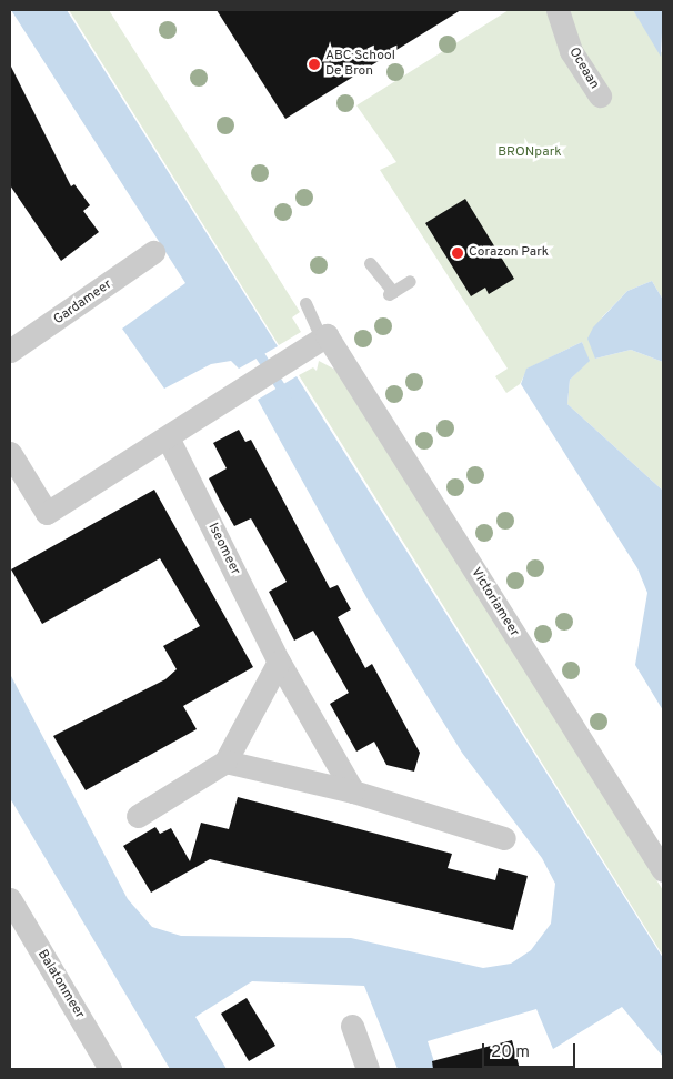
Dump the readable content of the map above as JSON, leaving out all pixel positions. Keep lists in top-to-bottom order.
{
  "streets": {
    "street": [
      "Oceaan",
      "Gardameer",
      "Iseomeer",
      "Victoriameer",
      "Balatonmeer"
    ]
  },
  "parks": ["BRONpark"],
  "places": ["ABC School De Bron", "Corazon Park"],
  "scale_bar": "20 m"
}
